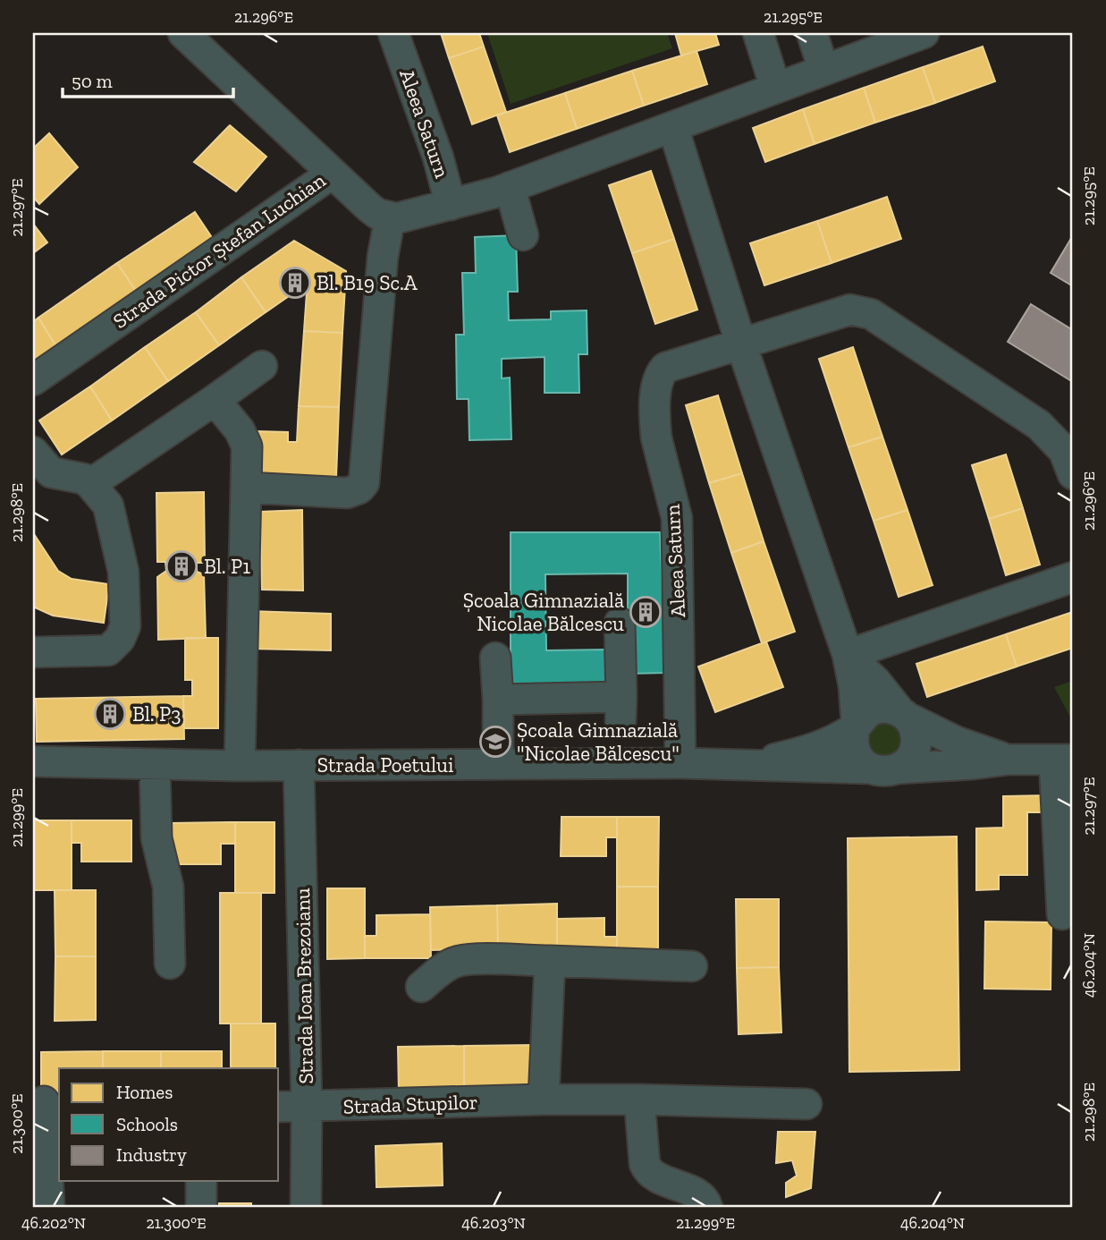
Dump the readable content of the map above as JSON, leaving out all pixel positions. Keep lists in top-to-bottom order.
{
  "streets": {
    "street": [
      "Aleea Saturn",
      "Strada Pictor Ștefan Luchian",
      "Strada Poetului",
      "Strada Ioan Brezoianu",
      "Strada Stupilor"
    ]
  },
  "crossings": [
    ["Aleea Saturn", "Strada Poetului"],
    ["Strada Poetului", "Strada Ioan Brezoianu"],
    ["Strada Ioan Brezoianu", "Strada Stupilor"]
  ],
  "places": {
    "building": [
      "Bl. B19 Sc.A",
      "Bl. P1",
      "Școala Gimnazială Nicolae Bălcescu",
      "Bl. P3"
    ],
    "school or university": ["Școala Gimnazială \"Nicolae Bălcescu\""]
  },
  "legend": ["Homes", "Schools", "Industry"],
  "scale_bar": "50 m",
  "coordinates": [
    "21.296°E",
    "21.295°E",
    "21.297°E",
    "21.298°E",
    "21.299°E",
    "46.204°N",
    "21.300°E",
    "46.202°N",
    "46.203°N"
  ]
}
